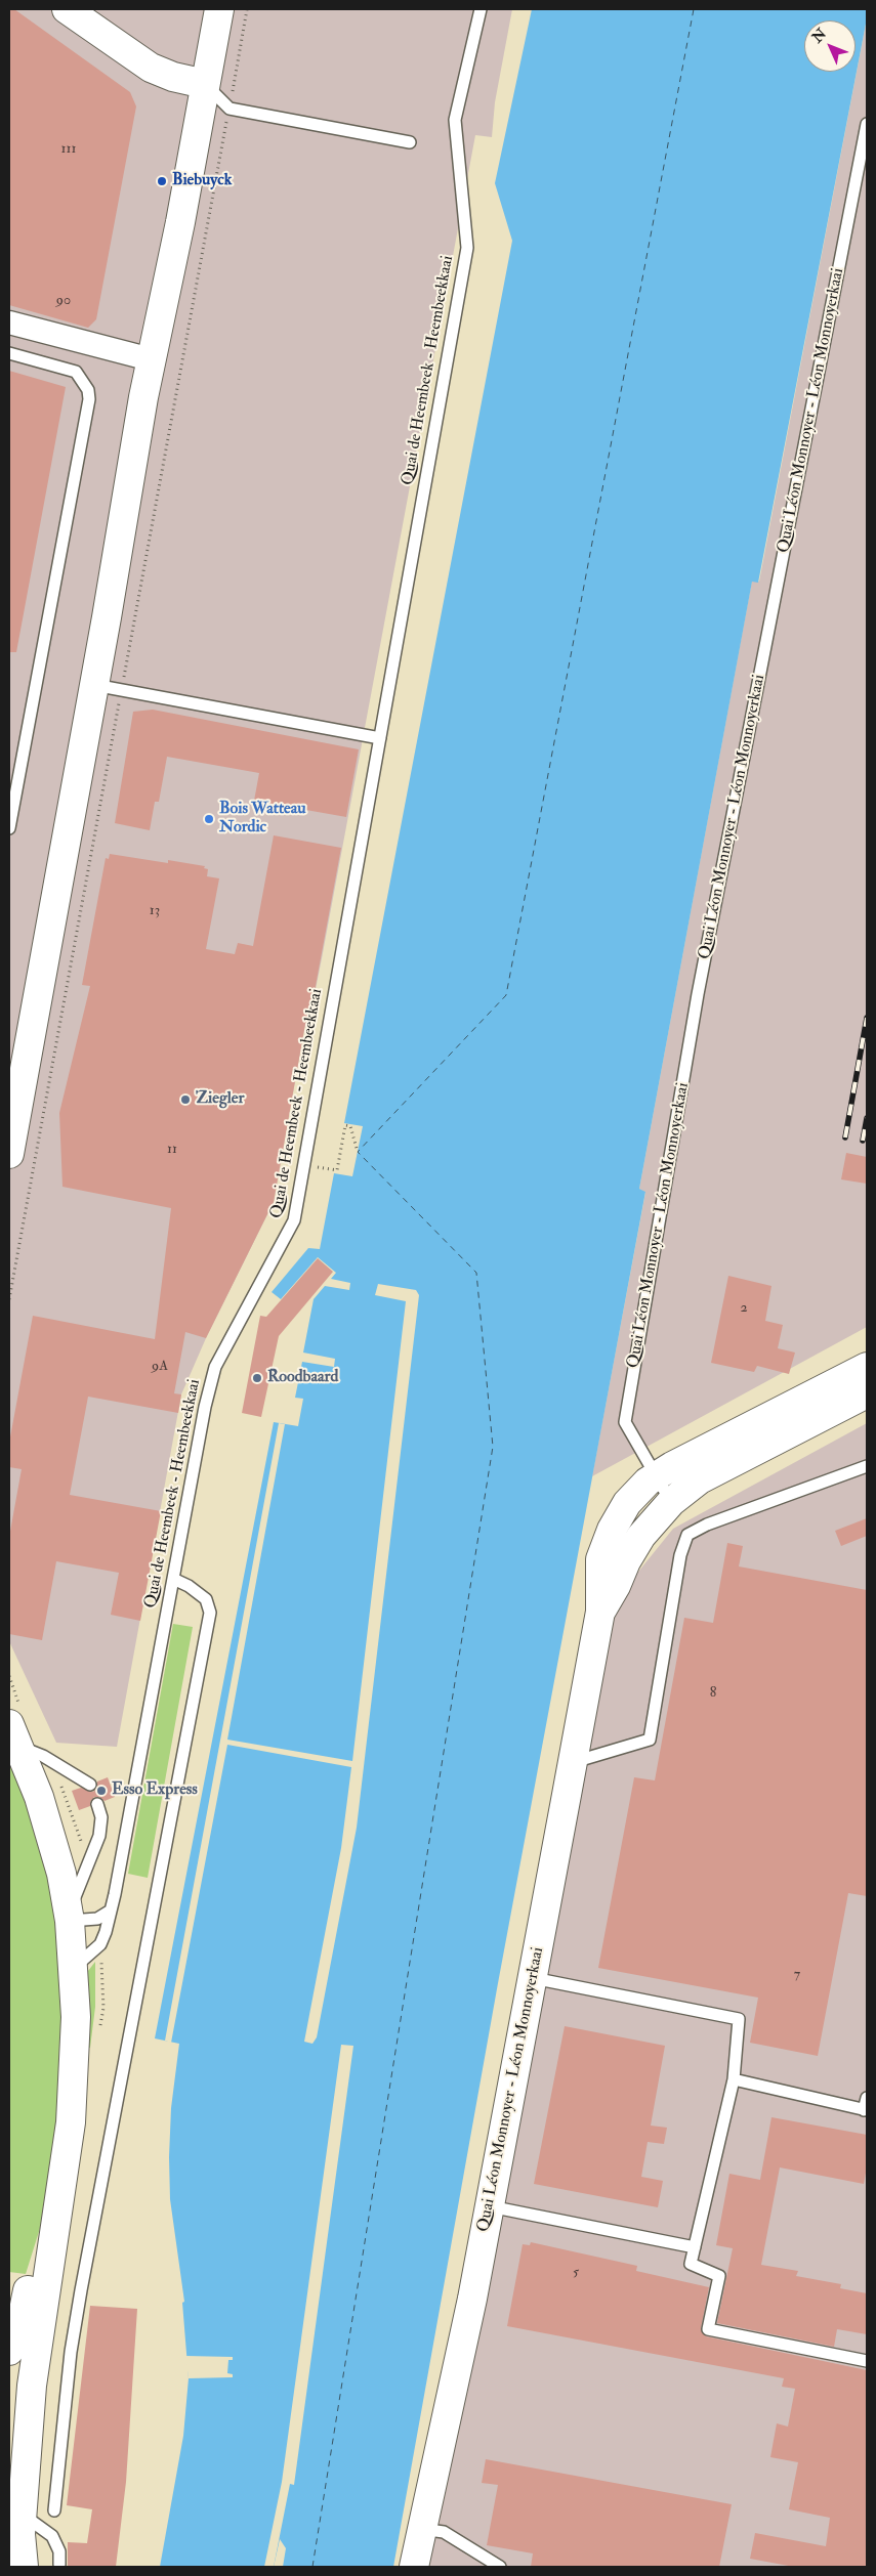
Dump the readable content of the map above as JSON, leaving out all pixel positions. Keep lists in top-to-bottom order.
{
  "streets": {
    "main road": ["Quai Léon Monnoyer - Léon Monnoyerkaai"],
    "lane": ["Quai de Heembeek - Heembeekkaai"]
  },
  "places": [
    "Biebuyck",
    "Bois Watteau Nordic",
    "Ziegler",
    "Roodbaard",
    "Esso Express"
  ],
  "house_numbers": [
    "111",
    "90",
    "13",
    "11",
    "2",
    "9A",
    "8",
    "7",
    "5"
  ],
  "north": "top left"
}
